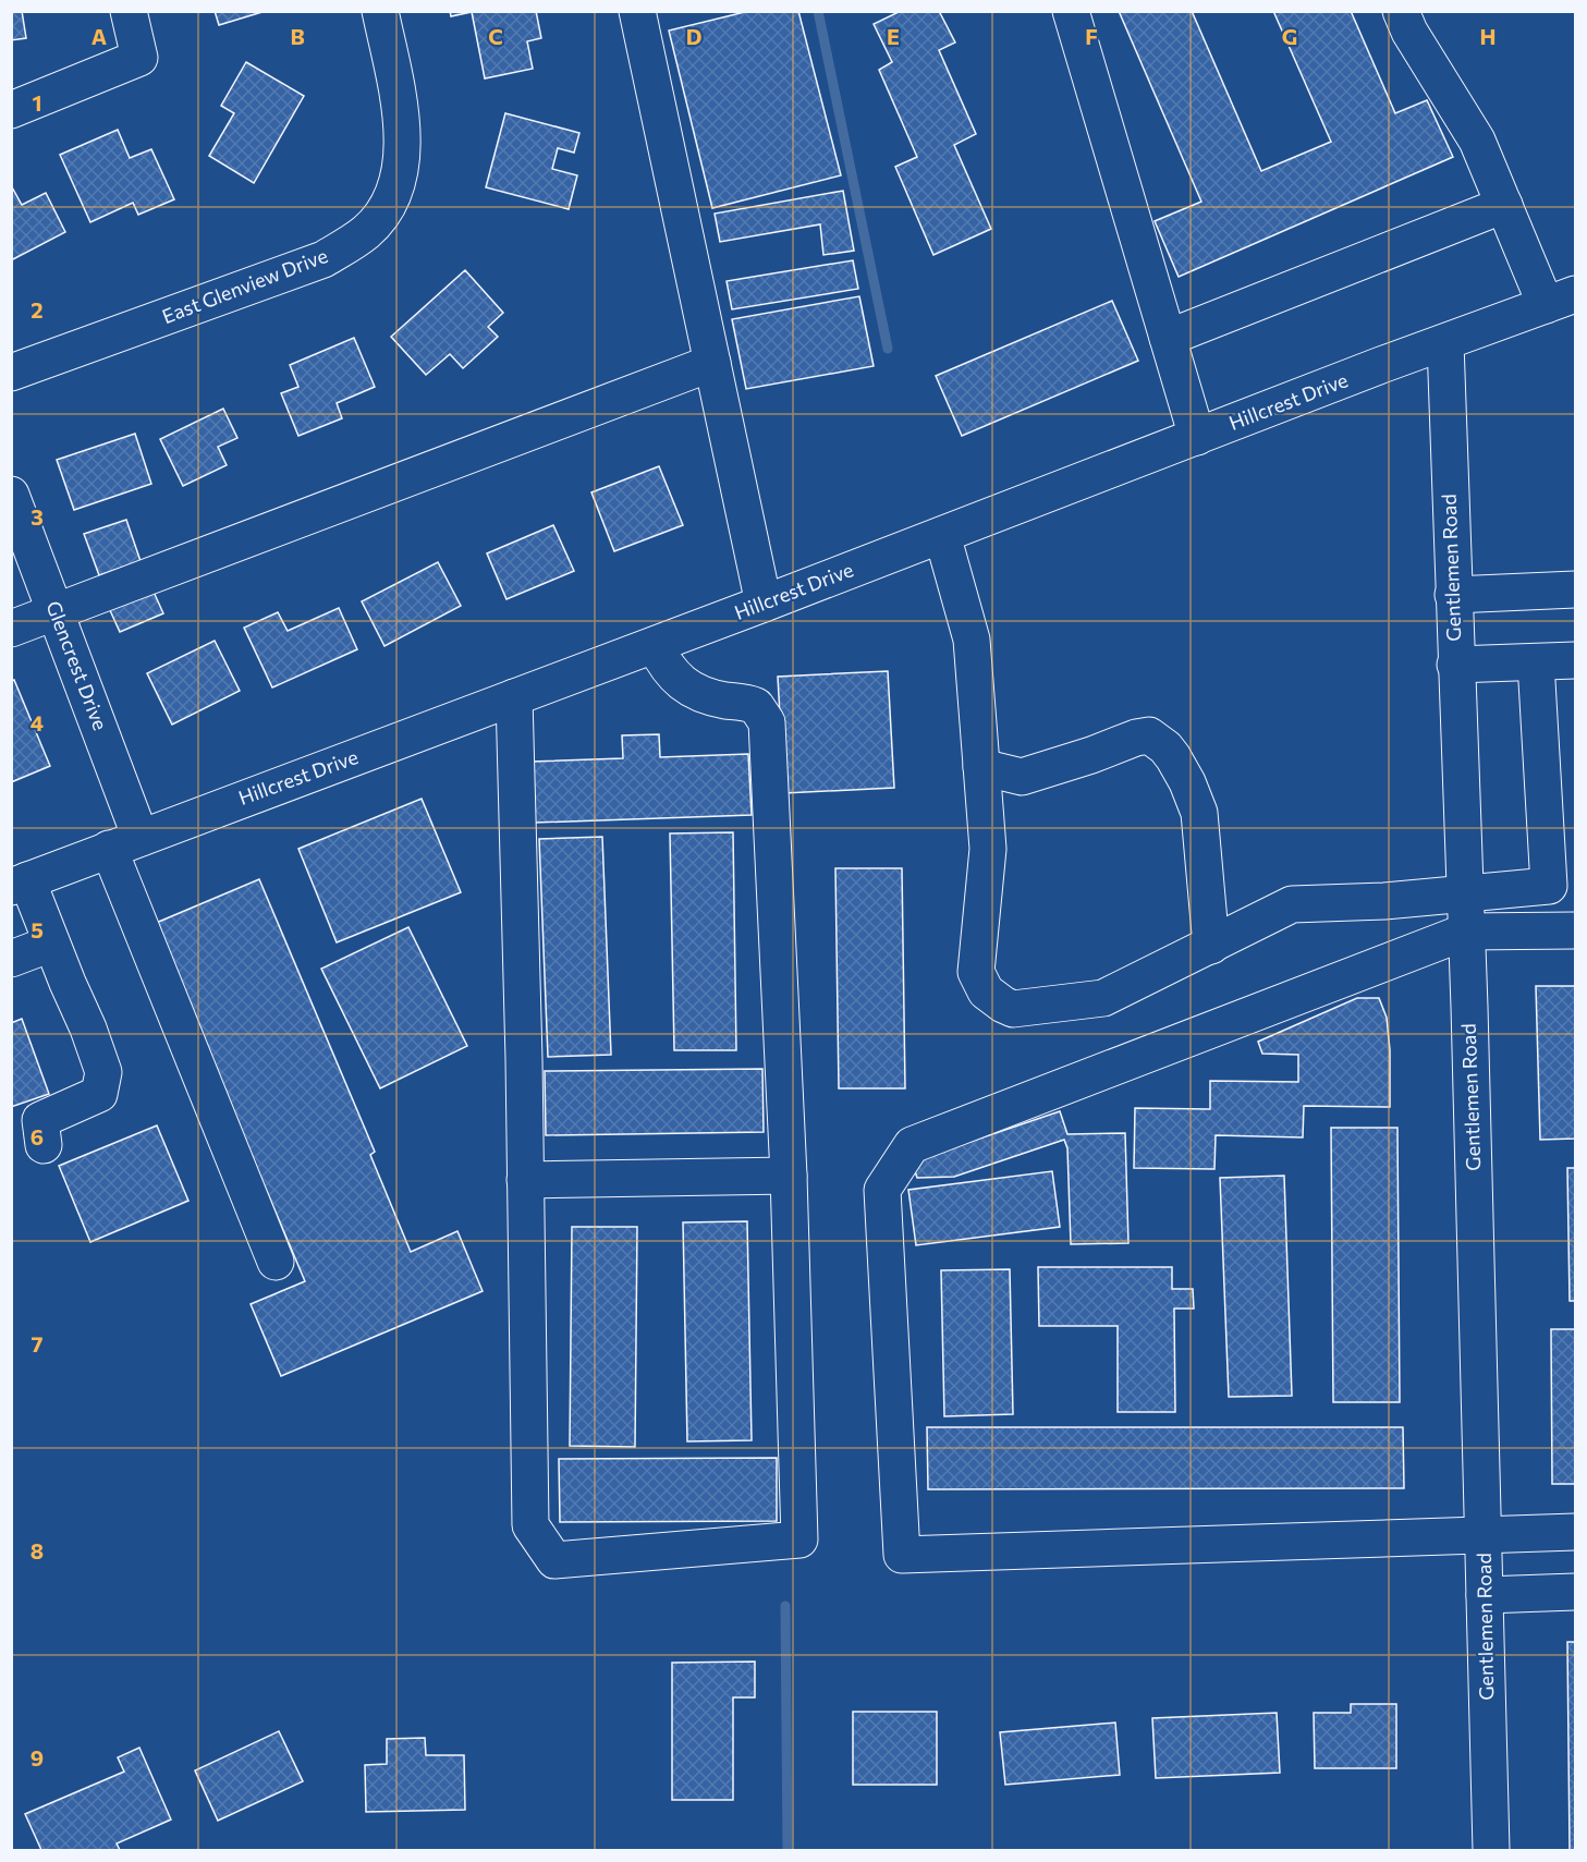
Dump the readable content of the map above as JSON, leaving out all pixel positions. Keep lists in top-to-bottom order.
{
  "streets": {
    "street": [
      "East Glenview Drive",
      "Hillcrest Drive",
      "Gentlemen Road",
      "Glencrest Drive"
    ]
  },
  "crossings": [
    ["Hillcrest Drive", "Gentlemen Road"],
    ["Hillcrest Drive", "Glencrest Drive"]
  ],
  "grid": {
    "columns": [
      "A",
      "B",
      "C",
      "D",
      "E",
      "F",
      "G",
      "H"
    ],
    "rows": [
      "1",
      "2",
      "3",
      "4",
      "5",
      "6",
      "7",
      "8",
      "9"
    ]
  }
}
